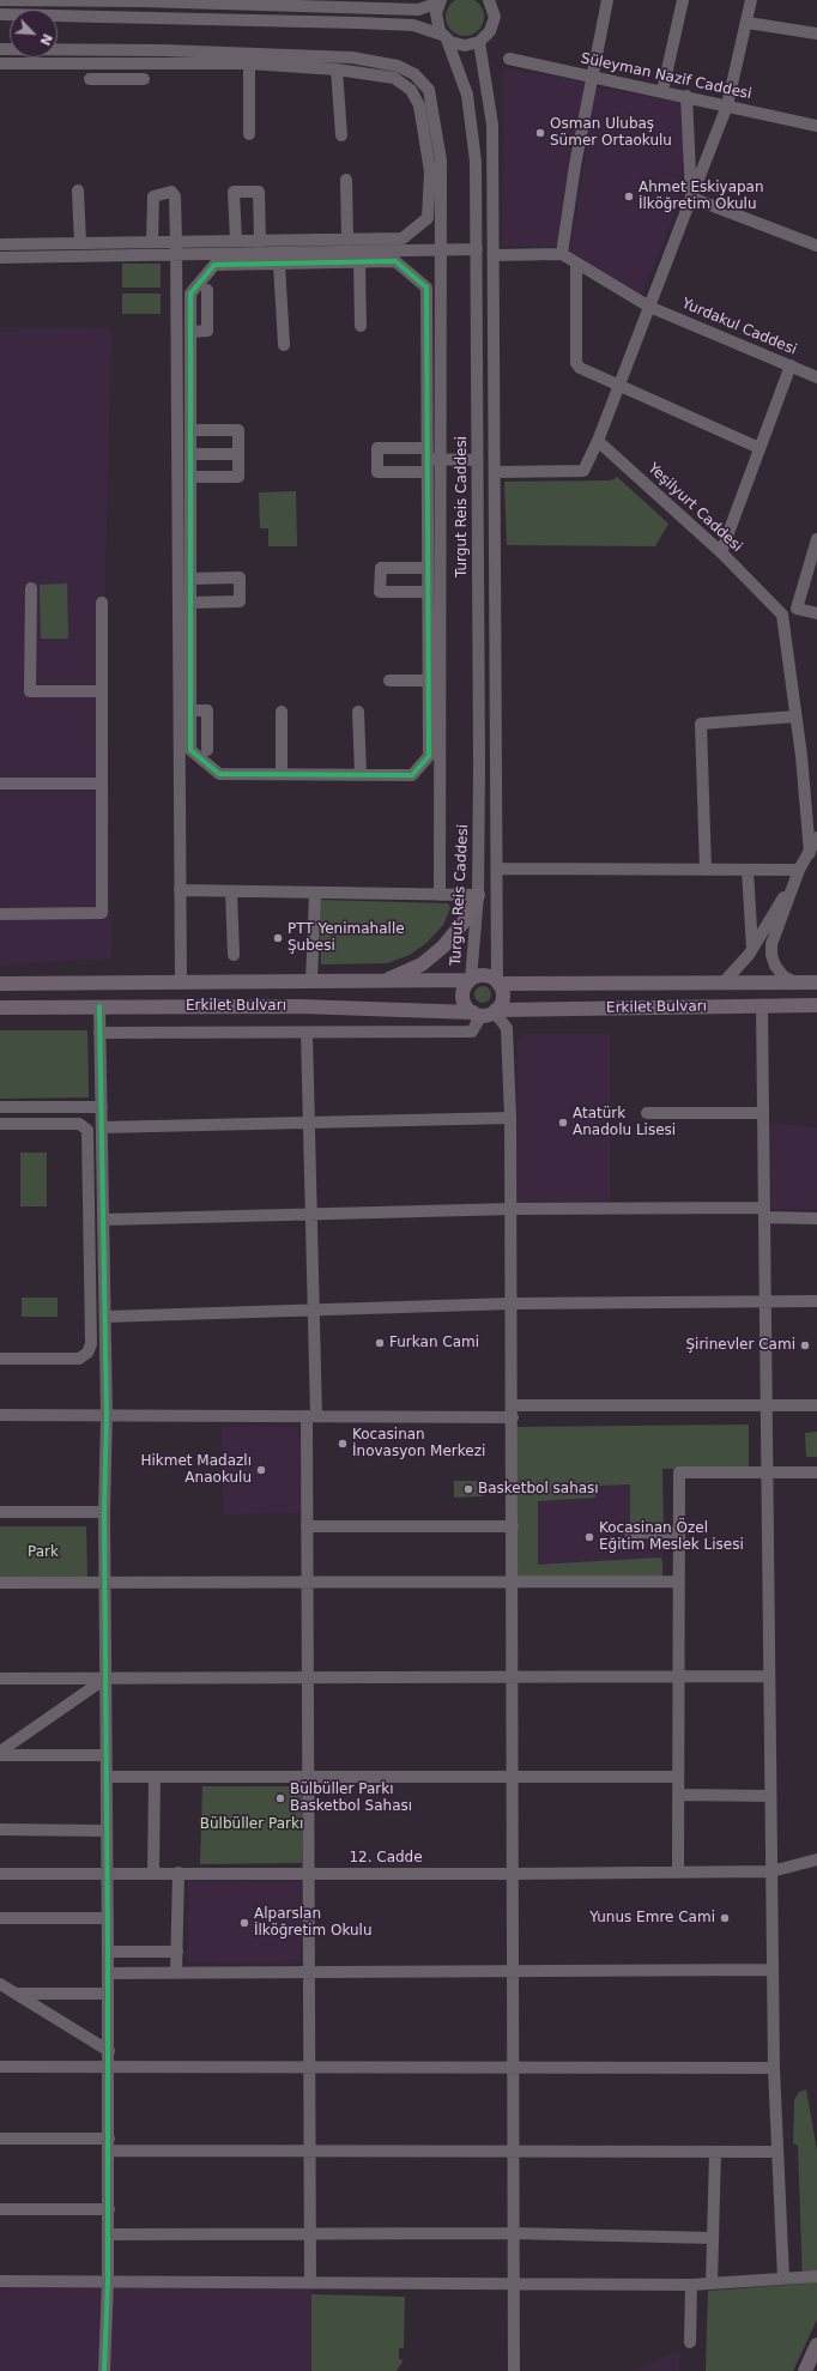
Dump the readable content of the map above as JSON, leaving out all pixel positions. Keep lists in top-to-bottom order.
{
  "streets": {
    "main road": ["Erkilet Bulvarı"],
    "street": [
      "Süleyman Nazif Caddesi",
      "Yurdakul Caddesi",
      "Turgut Reis Caddesi",
      "Yeşilyurt Caddesi",
      "12. Cadde"
    ]
  },
  "crossings": [
    ["Turgut Reis Caddesi", "Erkilet Bulvarı"]
  ],
  "parks": ["Park", "Bülbüller Parkı"],
  "places": [
    "Osman Ulubaş Sümer Ortaokulu",
    "Ahmet Eskiyapan İlköğretim Okulu",
    "PTT Yenimahalle Şubesi",
    "Atatürk Anadolu Lisesi",
    "Furkan Cami",
    "Şirinevler Cami",
    "Kocasinan İnovasyon Merkezi",
    "Hikmet Madazlı Anaokulu",
    "Basketbol sahası",
    "Kocasinan Özel Eğitim Meslek Lisesi",
    "Bülbüller Parkı Basketbol Sahası",
    "Yunus Emre Cami",
    "Alparslan İlköğretim Okulu"
  ],
  "north": "bottom right"
}
